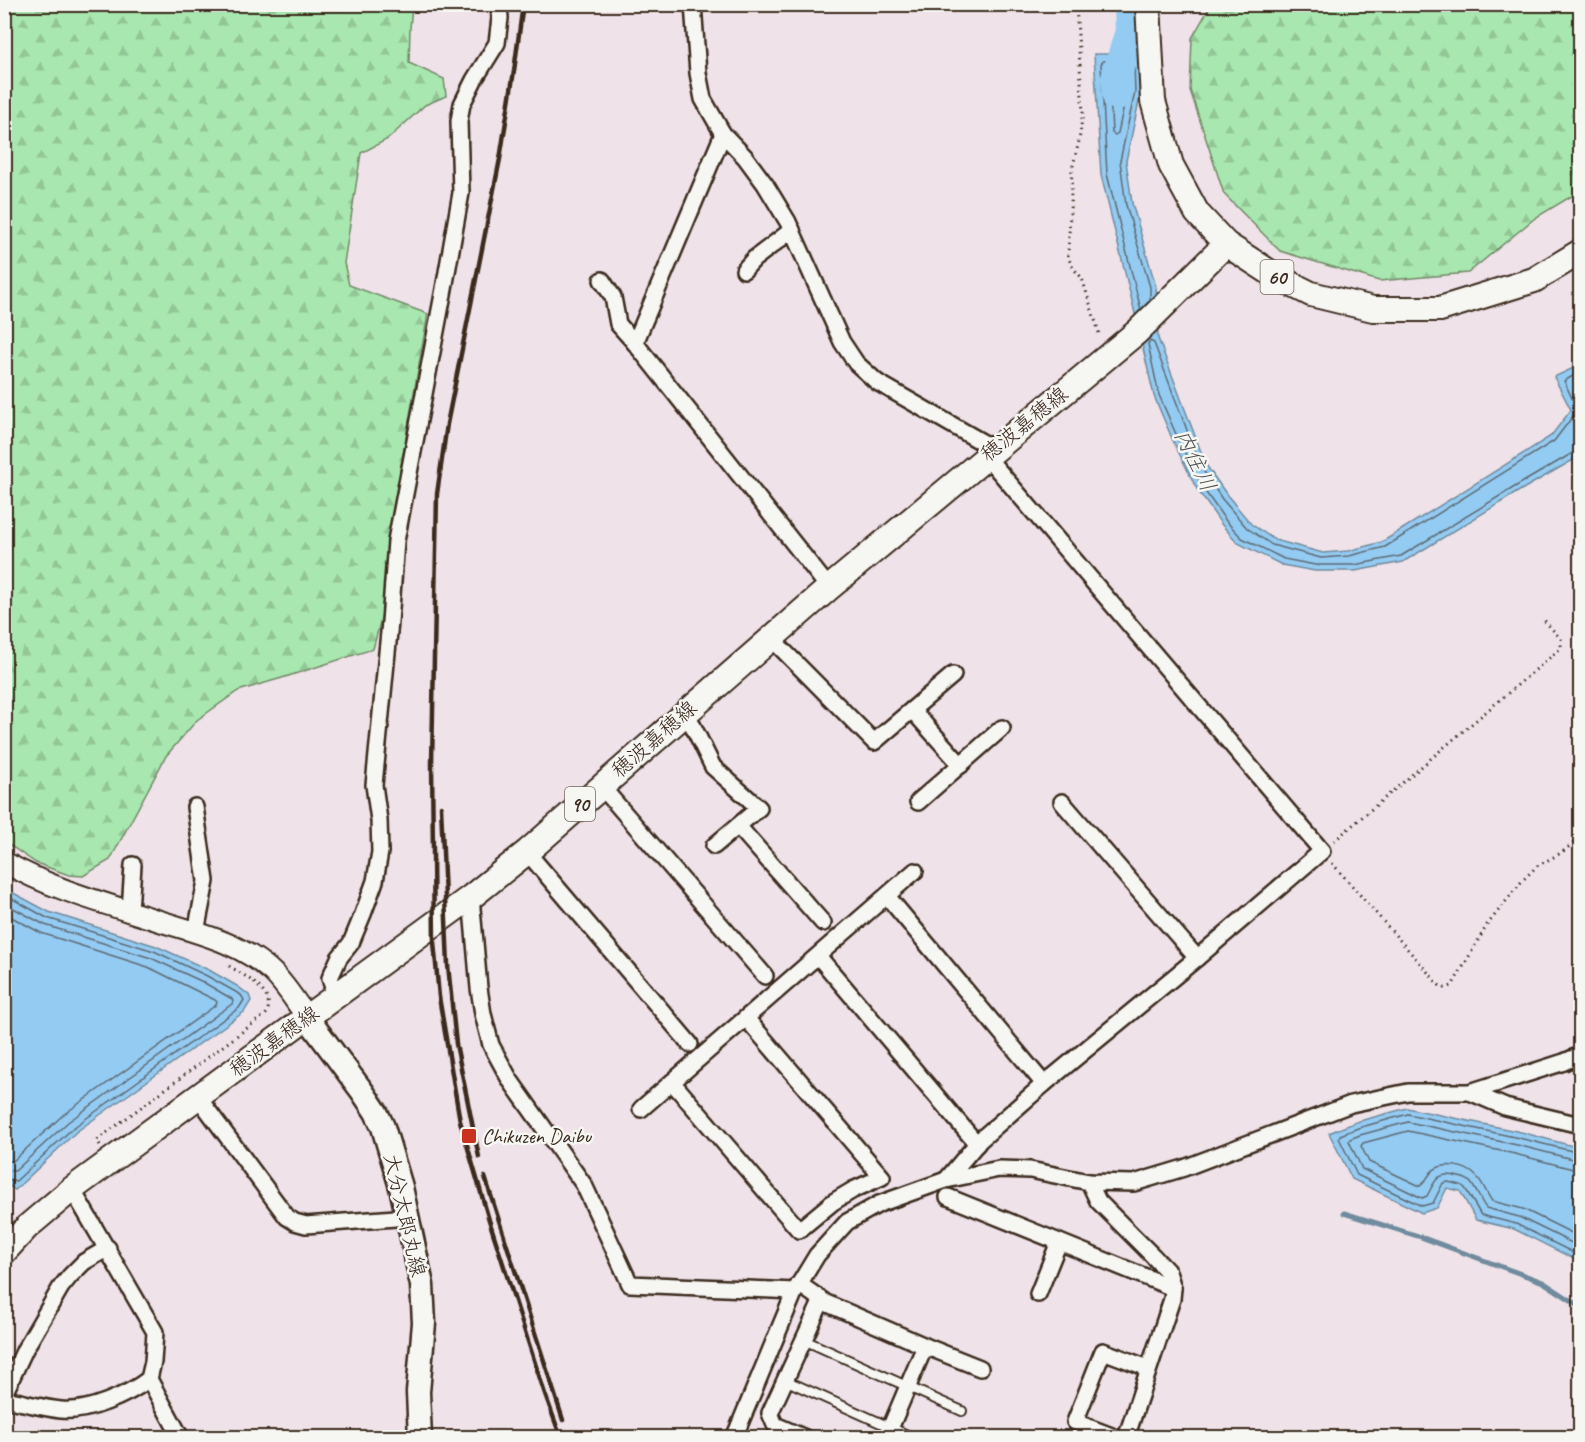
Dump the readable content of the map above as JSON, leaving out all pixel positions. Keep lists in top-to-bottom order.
{
  "streets": {
    "main road": [
      "60",
      "穂波嘉穂線",
      "90",
      "大分太郎丸線"
    ]
  },
  "crossings": [
    ["60", "穂波嘉穂線"],
    ["穂波嘉穂線", "大分太郎丸線"]
  ],
  "water": ["内住川"],
  "places": {
    "transit": ["Chikuzen Daibu"]
  }
}
